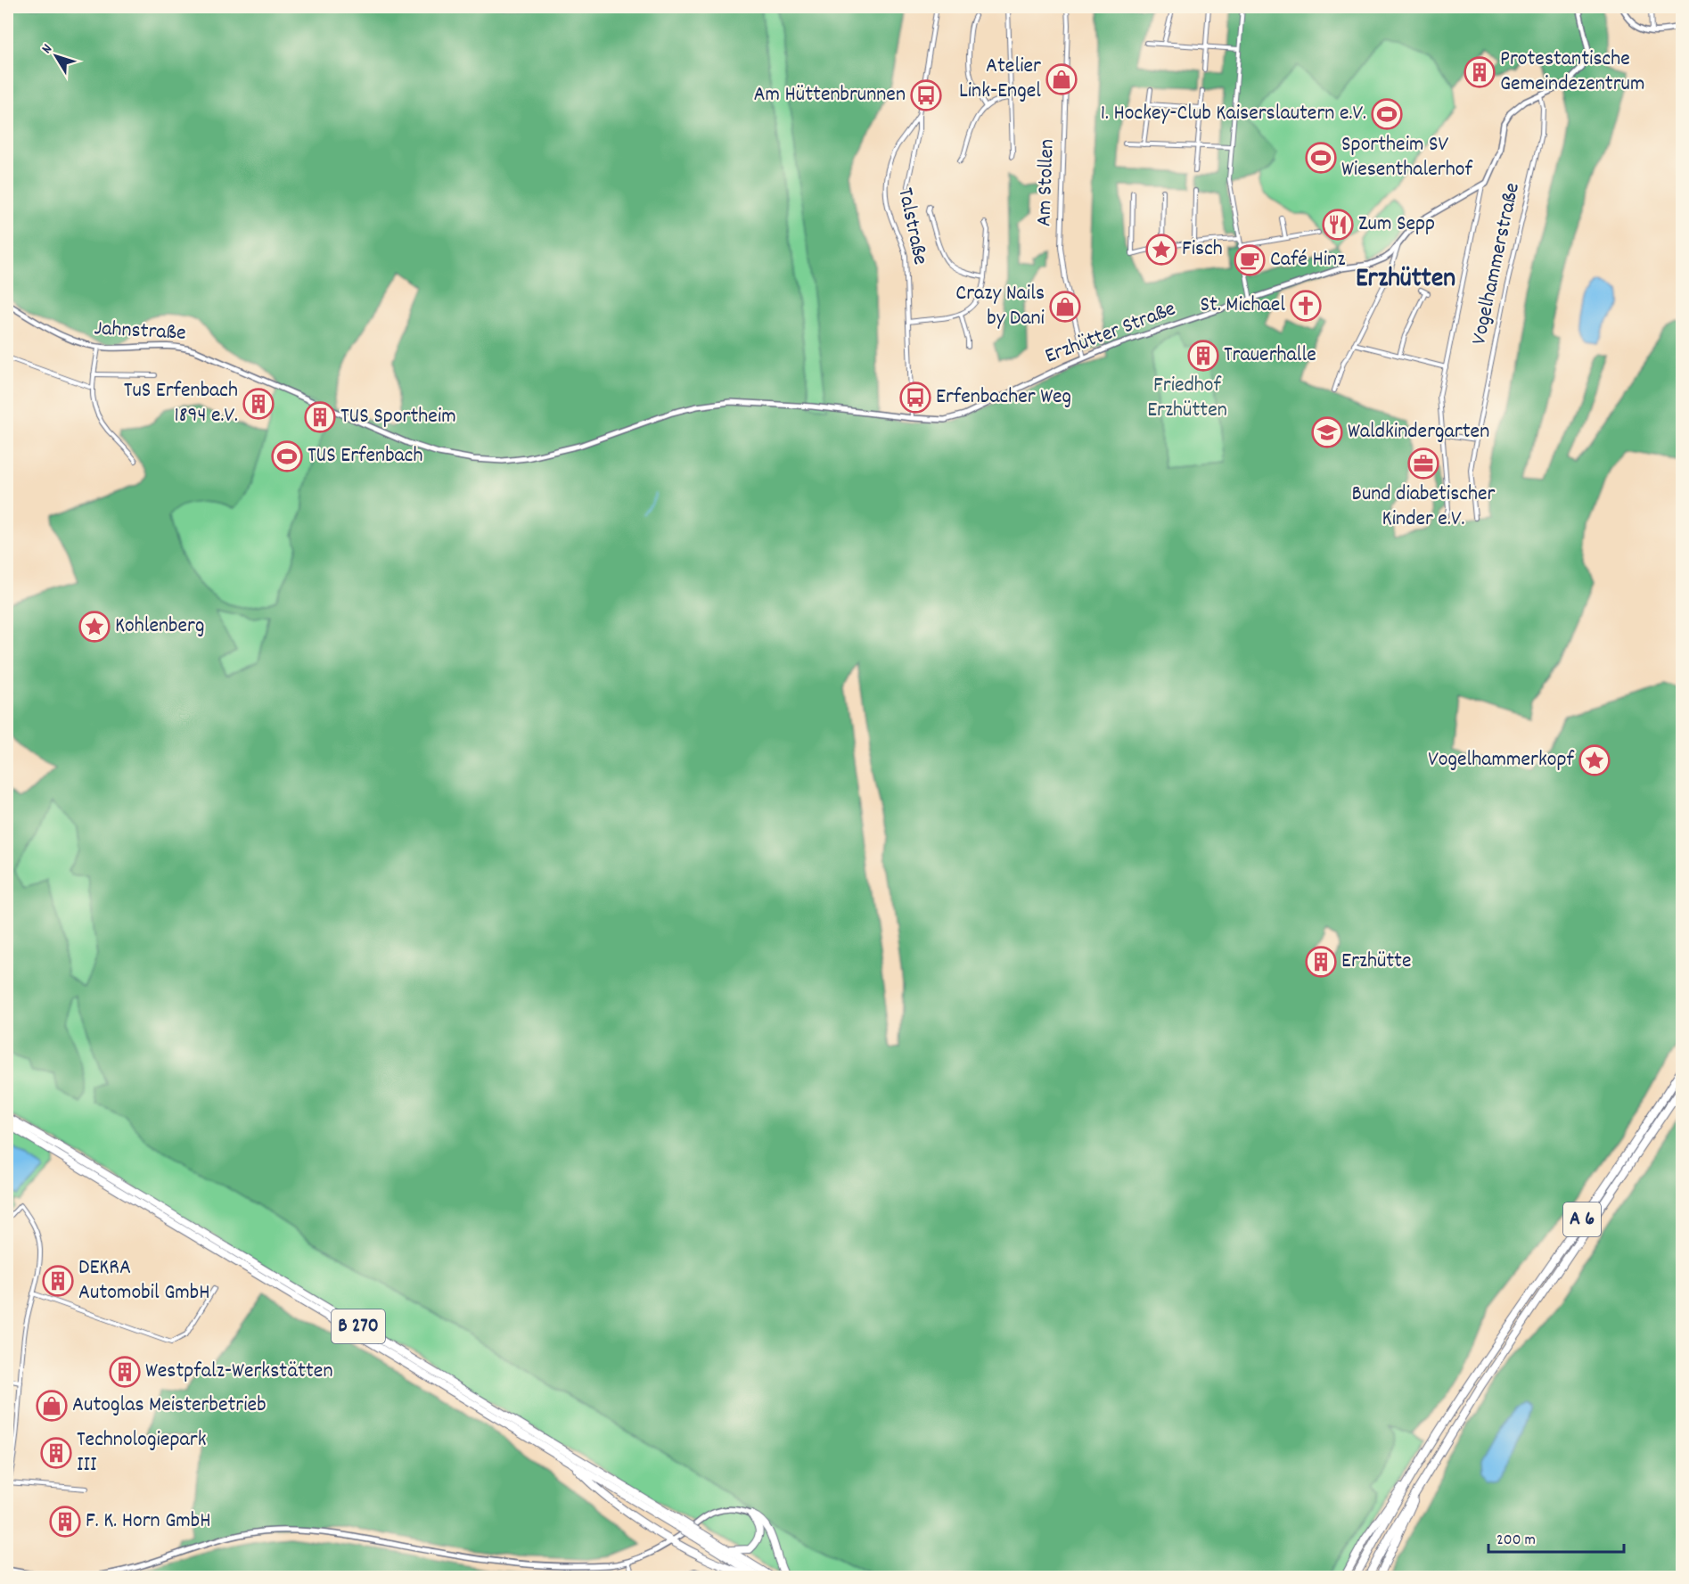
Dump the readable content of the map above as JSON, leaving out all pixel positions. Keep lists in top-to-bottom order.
{
  "streets": {
    "highway": ["A 6", "B 270"],
    "street": [
      "Am Stollen",
      "Talstraße",
      "Vogelhammerstraße",
      "Jahnstraße",
      "Erzhütter Straße"
    ]
  },
  "crossings": [
    ["Am Stollen", "Erzhütter Straße"],
    ["Talstraße", "Jahnstraße"],
    ["Talstraße", "Erzhütter Straße"],
    ["Jahnstraße", "Erzhütter Straße"]
  ],
  "districts": ["Erzhütten"],
  "parks": ["Friedhof Erzhütten"],
  "places": {
    "building": [
      "Protestantische Gemeindezentrum",
      "Trauerhalle",
      "TuS Erfenbach 1894 e.V.",
      "TUS Sportheim",
      "Erzhütte",
      "DEKRA Automobil GmbH",
      "Westpfalz-Werkstätten",
      "Technologiepark III",
      "F. K. Horn GmbH"
    ],
    "shop": ["Atelier Link-Engel", "Crazy Nails by Dani", "Autoglas Meisterbetrieb"],
    "bus stop": ["Am Hüttenbrunnen", "Erfenbacher Weg"],
    "sports": ["1. Hockey-Club Kaiserslautern e.V.", "Sportheim SV Wiesenthalerhof", "TUS Erfenbach"],
    "restaurant": ["Zum Sepp"],
    "place": ["Fisch", "Kohlenberg", "Vogelhammerkopf"],
    "cafe": ["Café Hinz"],
    "church": ["St. Michael"],
    "school or university": ["Waldkindergarten"],
    "office": ["Bund diabetischer Kinder e.V."]
  },
  "scale_bar": "200 m",
  "north": "top left"
}
